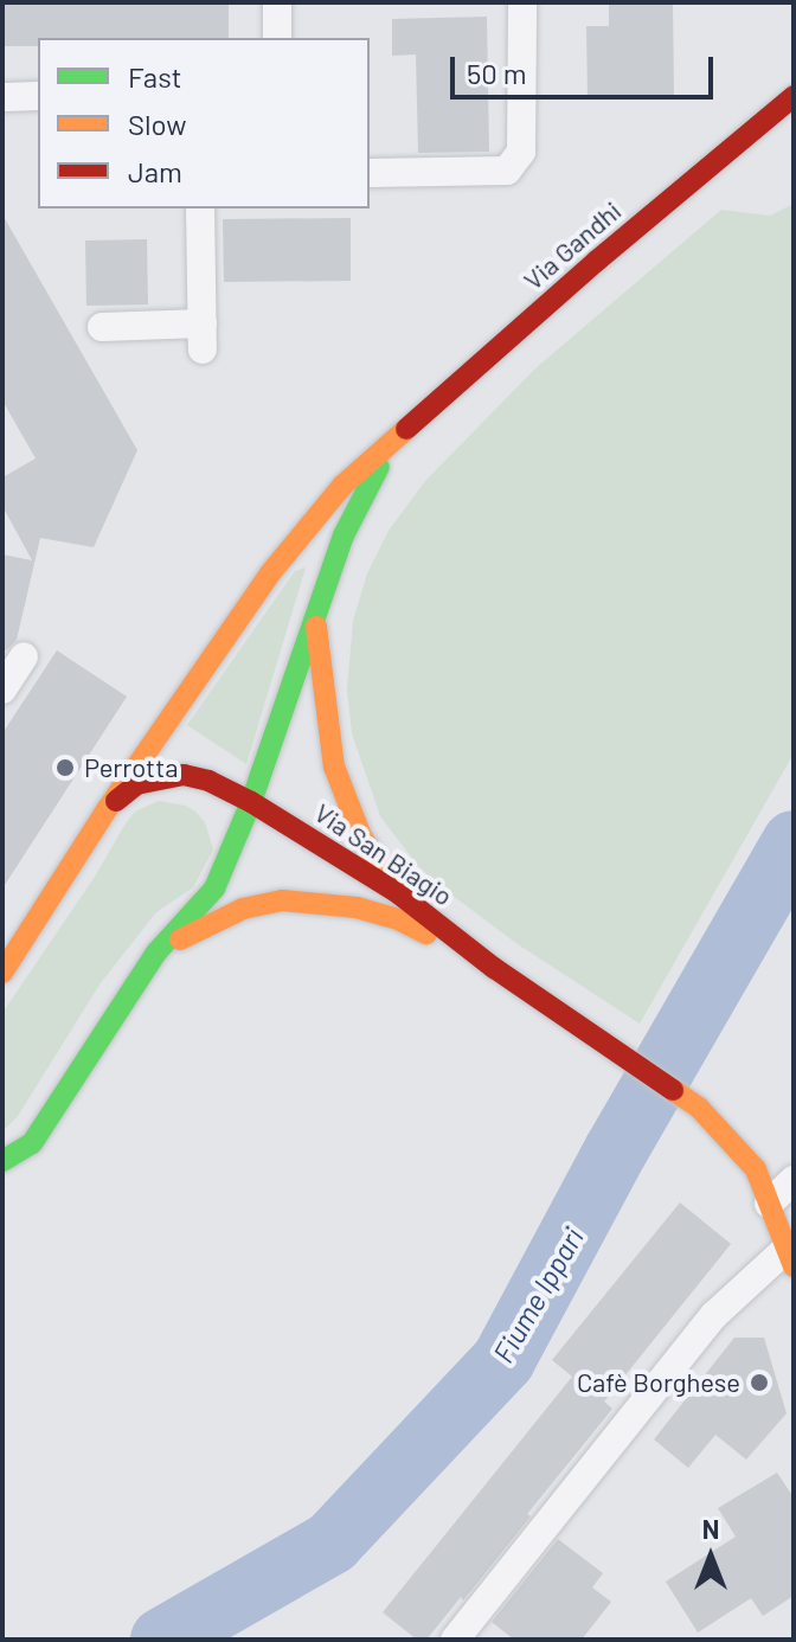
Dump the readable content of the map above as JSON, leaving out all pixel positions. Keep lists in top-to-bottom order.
{
  "streets": {
    "main road": ["Via Gandhi", "Via San Biagio"]
  },
  "crossings": [
    ["Via Gandhi", "Via San Biagio"]
  ],
  "water": ["Fiume Ippari"],
  "places": ["Perrotta", "Cafè Borghese"],
  "legend": ["Fast", "Slow", "Jam"],
  "scale_bar": "50 m",
  "north": "top"
}
